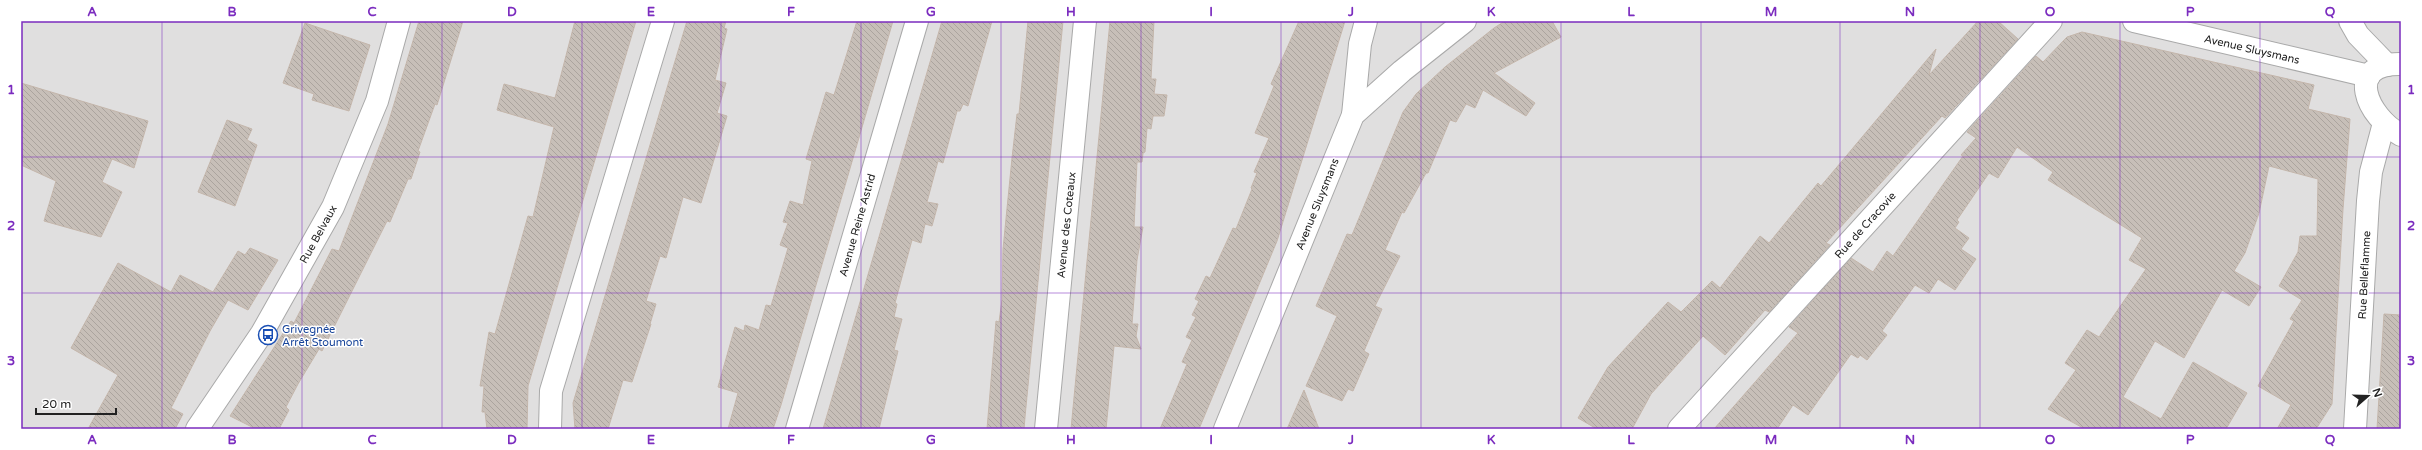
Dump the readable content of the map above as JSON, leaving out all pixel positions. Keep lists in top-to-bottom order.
{
  "streets": {
    "street": [
      "Avenue Sluysmans",
      "Avenue Reine Astrid",
      "Avenue des Coteaux",
      "Rue de Cracovie",
      "Rue Belvaux",
      "Rue Belleflamme"
    ]
  },
  "places": {
    "bus stop": ["Grivegnée Arrêt Stoumont"]
  },
  "scale_bar": "20 m",
  "north": "right",
  "grid": {
    "columns": [
      "A",
      "B",
      "C",
      "D",
      "E",
      "F",
      "G",
      "H",
      "I",
      "J",
      "K",
      "L",
      "M",
      "N",
      "O",
      "P",
      "Q"
    ],
    "rows": ["1", "2", "3"]
  }
}
